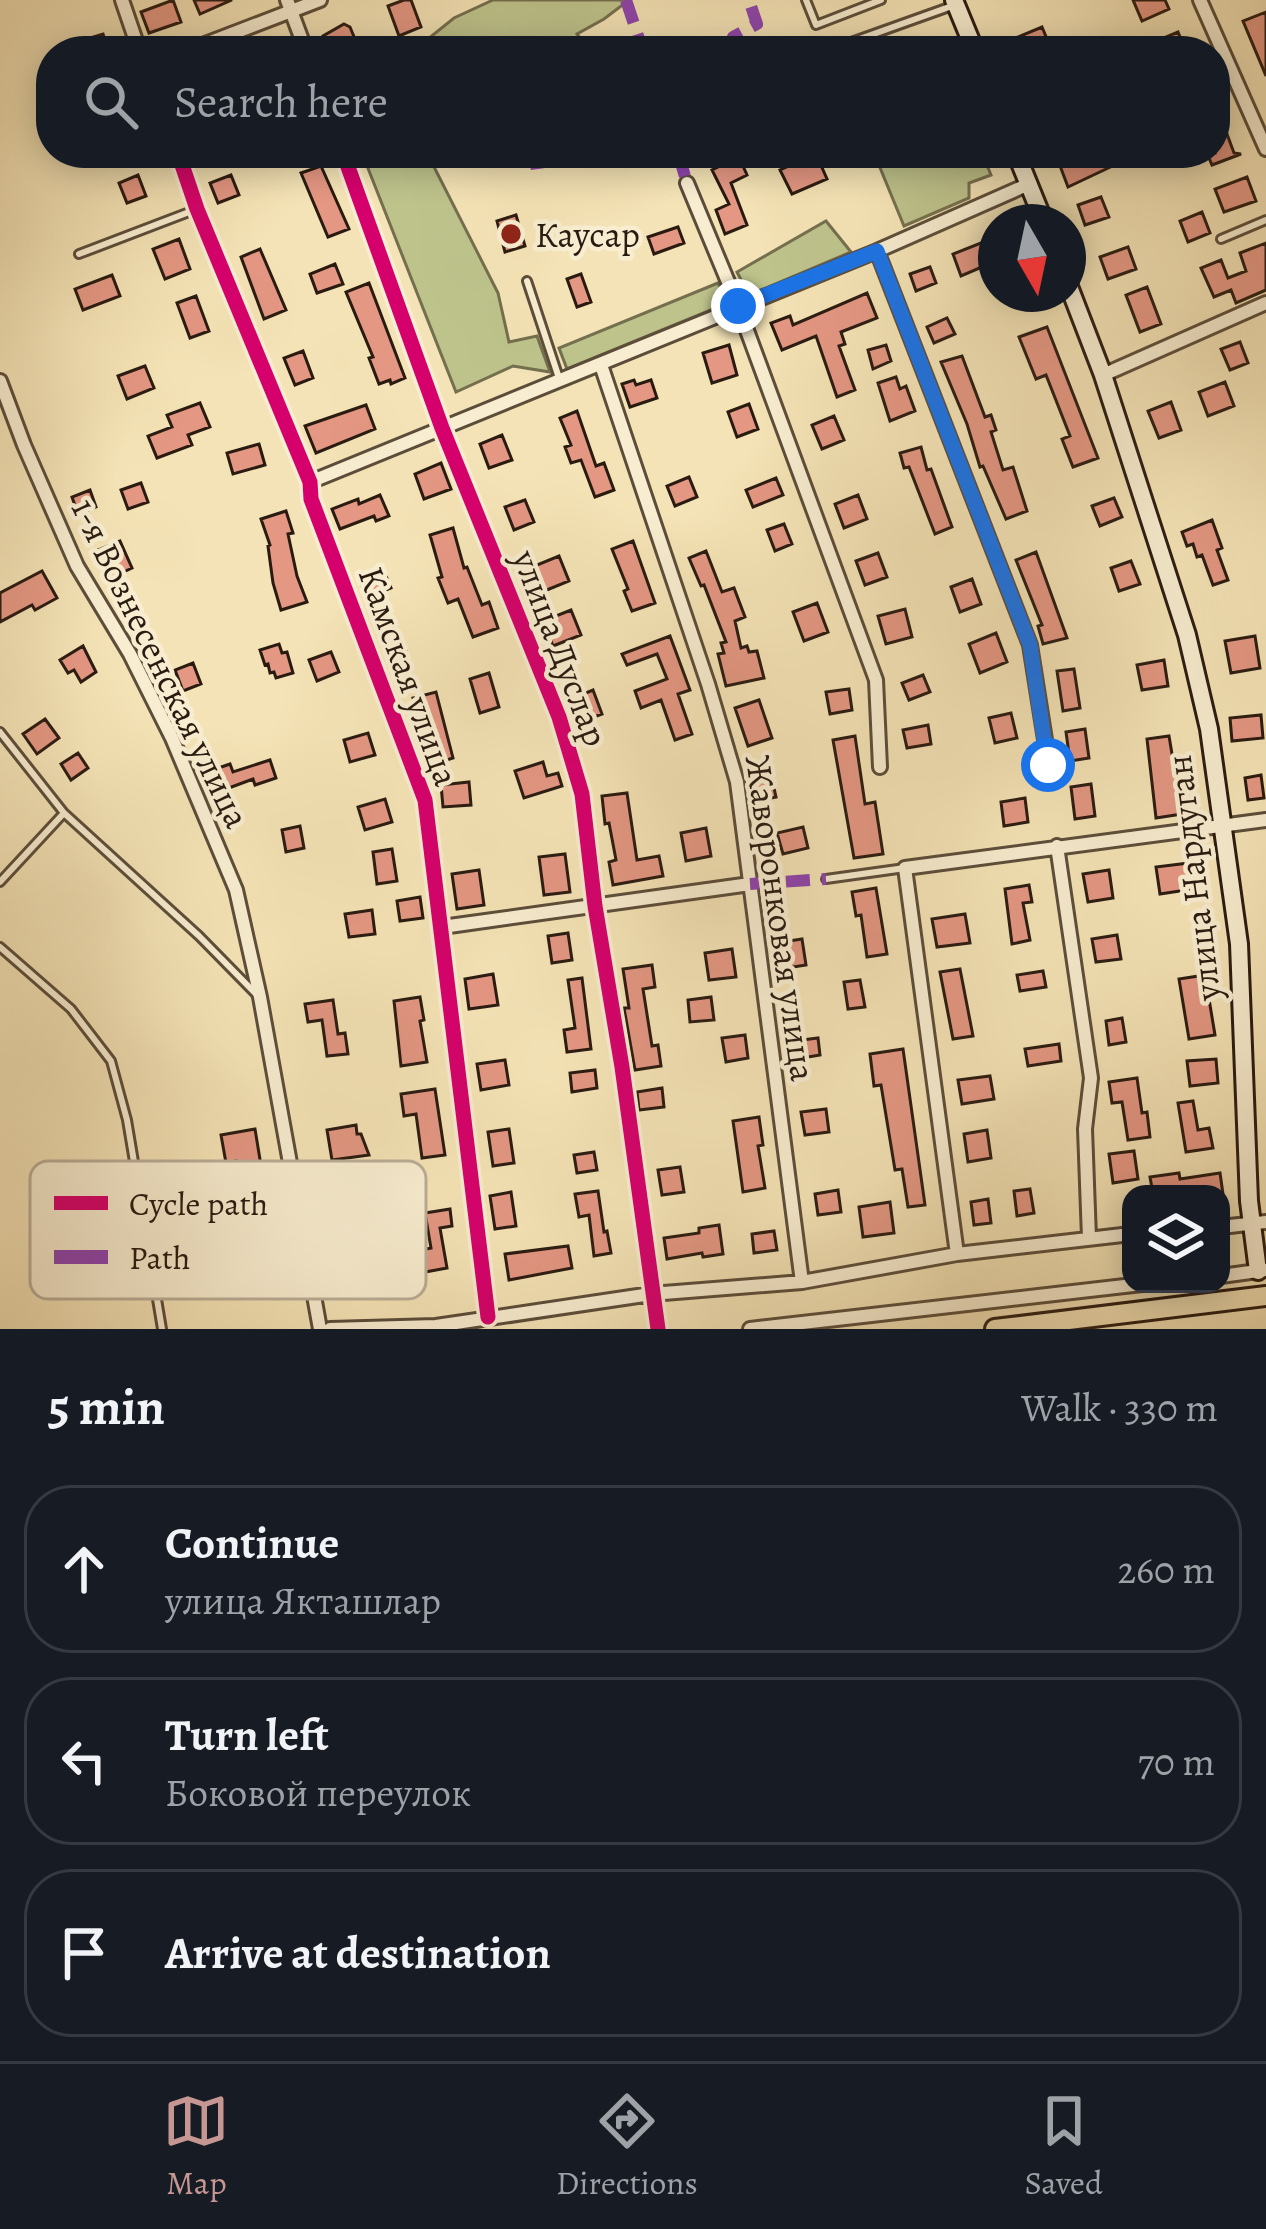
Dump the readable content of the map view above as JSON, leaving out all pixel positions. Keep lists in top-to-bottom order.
{
  "streets": {
    "street": [
      "улица Дуслар",
      "1-я Вознесенская улица",
      "Камская улица",
      "улица Нардуган",
      "Жаворонковая улица"
    ]
  },
  "places": ["Каусар"],
  "legend": ["Cycle path", "Path"],
  "north": "bottom",
  "page": {
    "search": "Search here",
    "heading": ["5 min", "Walk · 330 m"],
    "list": [
      ["Continue", "улица Якташлар", "260 m"],
      ["Turn left", "Боковой переулок", "70 m"],
      "Arrive at destination"
    ],
    "nav": ["Map", "Directions", "Saved"]
  }
}
